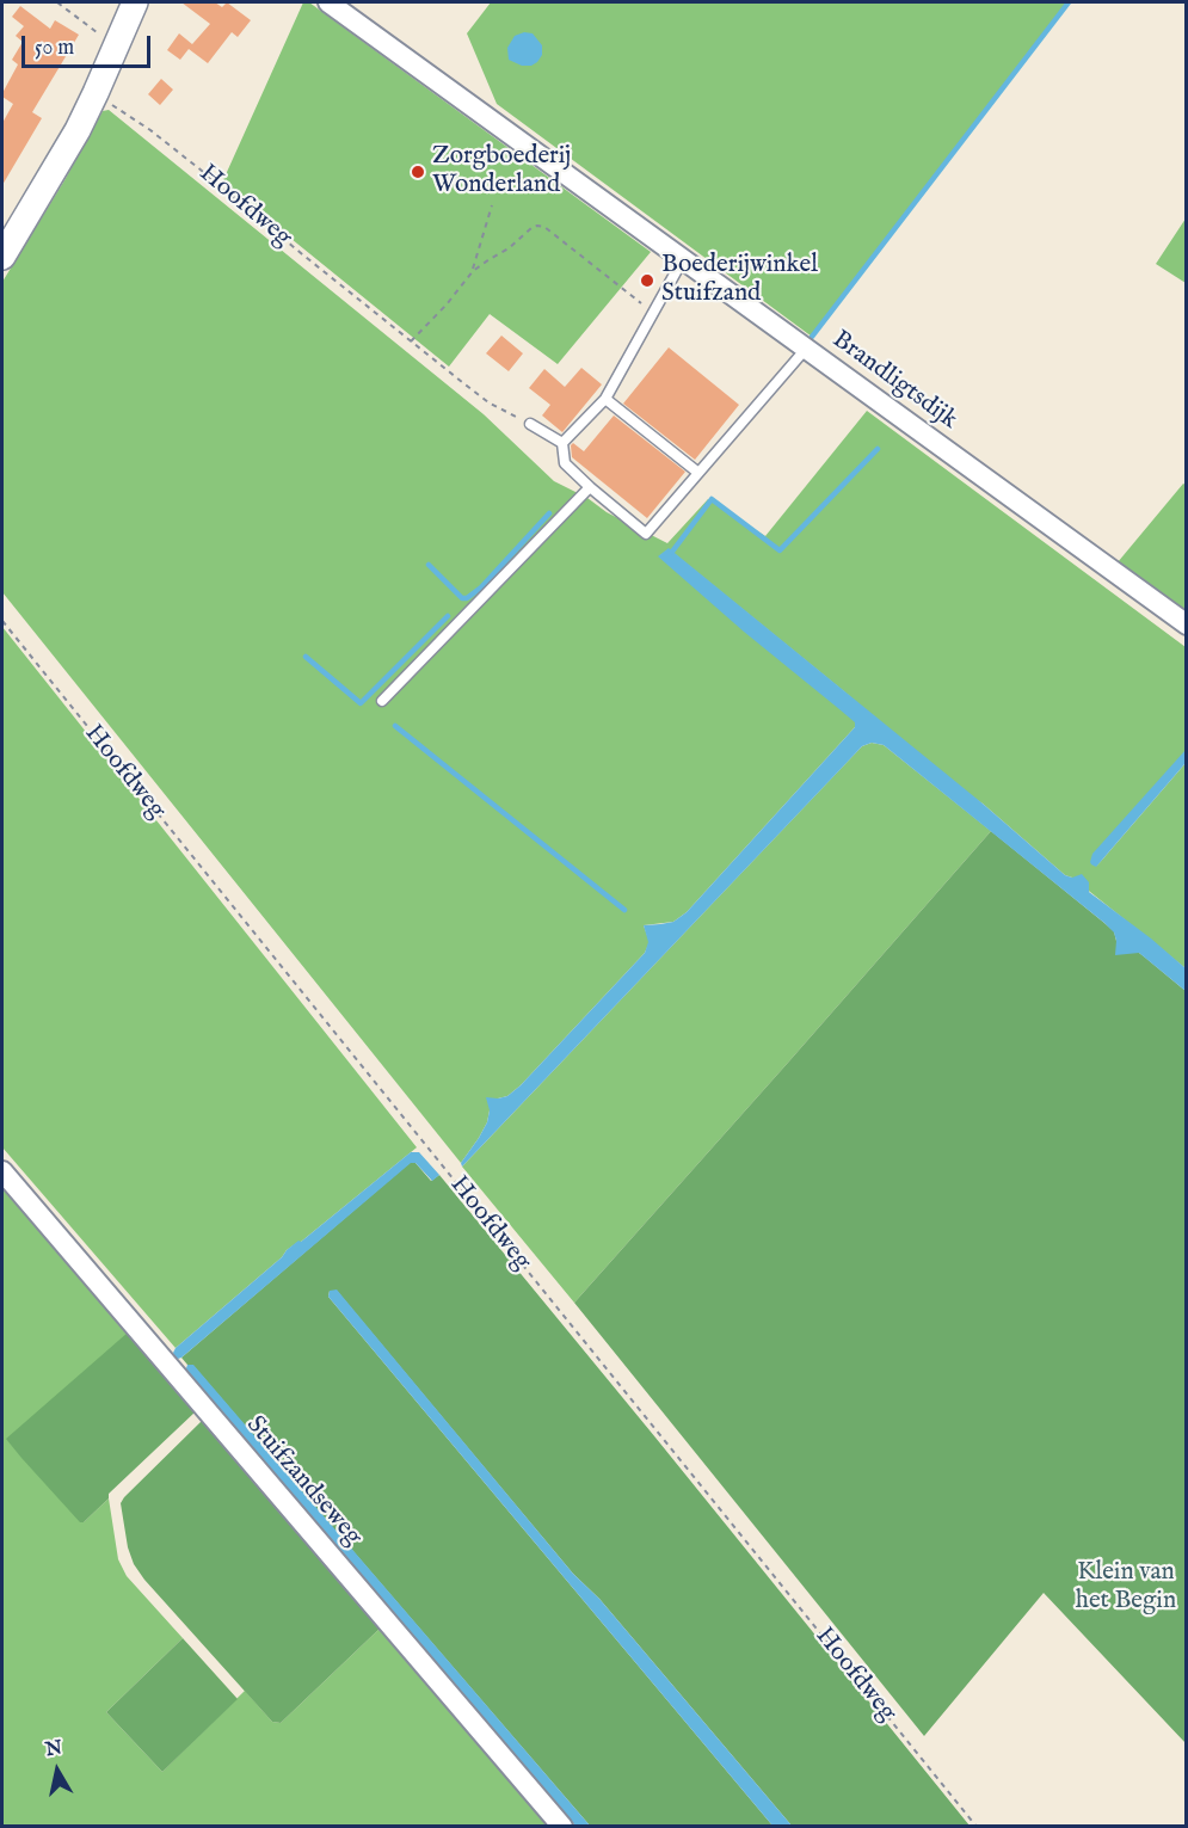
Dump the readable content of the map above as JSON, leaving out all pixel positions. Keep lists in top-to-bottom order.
{
  "streets": {
    "street": ["Brandligtsdijk", "Stuifzandseweg"],
    "path": ["Hoofdweg"]
  },
  "parks": ["Klein van het Begin"],
  "places": ["Zorgboederij Wonderland", "Boederijwinkel Stuifzand"],
  "scale_bar": "50 m",
  "north": "top"
}
